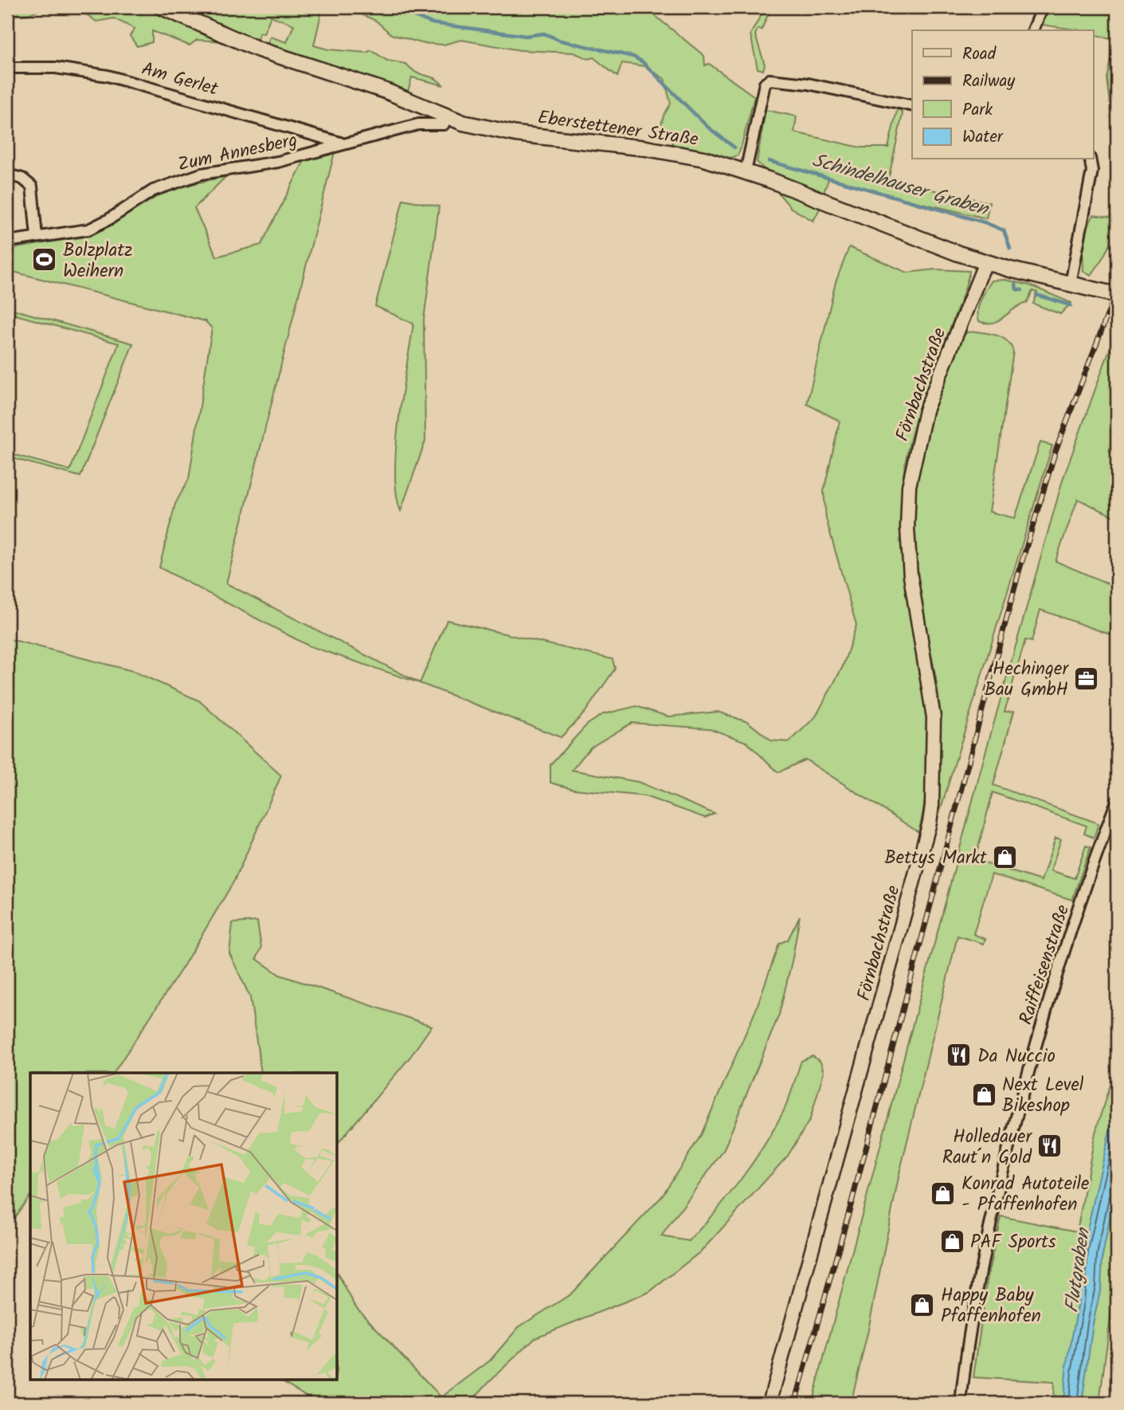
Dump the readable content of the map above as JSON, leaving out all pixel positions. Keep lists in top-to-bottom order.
{
  "streets": {
    "main road": ["Eberstettener Straße"],
    "street": [
      "Am Gerlet",
      "Zum Annesberg",
      "Förnbachstraße",
      "Raiffeisenstraße"
    ]
  },
  "crossings": [
    ["Am Gerlet", "Zum Annesberg"],
    ["Eberstettener Straße", "Zum Annesberg"],
    ["Eberstettener Straße", "Förnbachstraße"]
  ],
  "water": ["Schindelhauser Graben", "Flutgraben"],
  "places": {
    "sports": ["Bolzplatz Weihern"],
    "office": ["Hechinger Bau GmbH"],
    "shop": [
      "Bettys Markt",
      "Next Level Bikeshop",
      "Konrad Autoteile - Pfaffenhofen",
      "PAF Sports",
      "Happy Baby Pfaffenhofen"
    ],
    "restaurant": ["Da Nuccio", "Holledauer Raut´n Gold"]
  },
  "legend": [
    "Road",
    "Railway",
    "Park",
    "Water"
  ]
}
